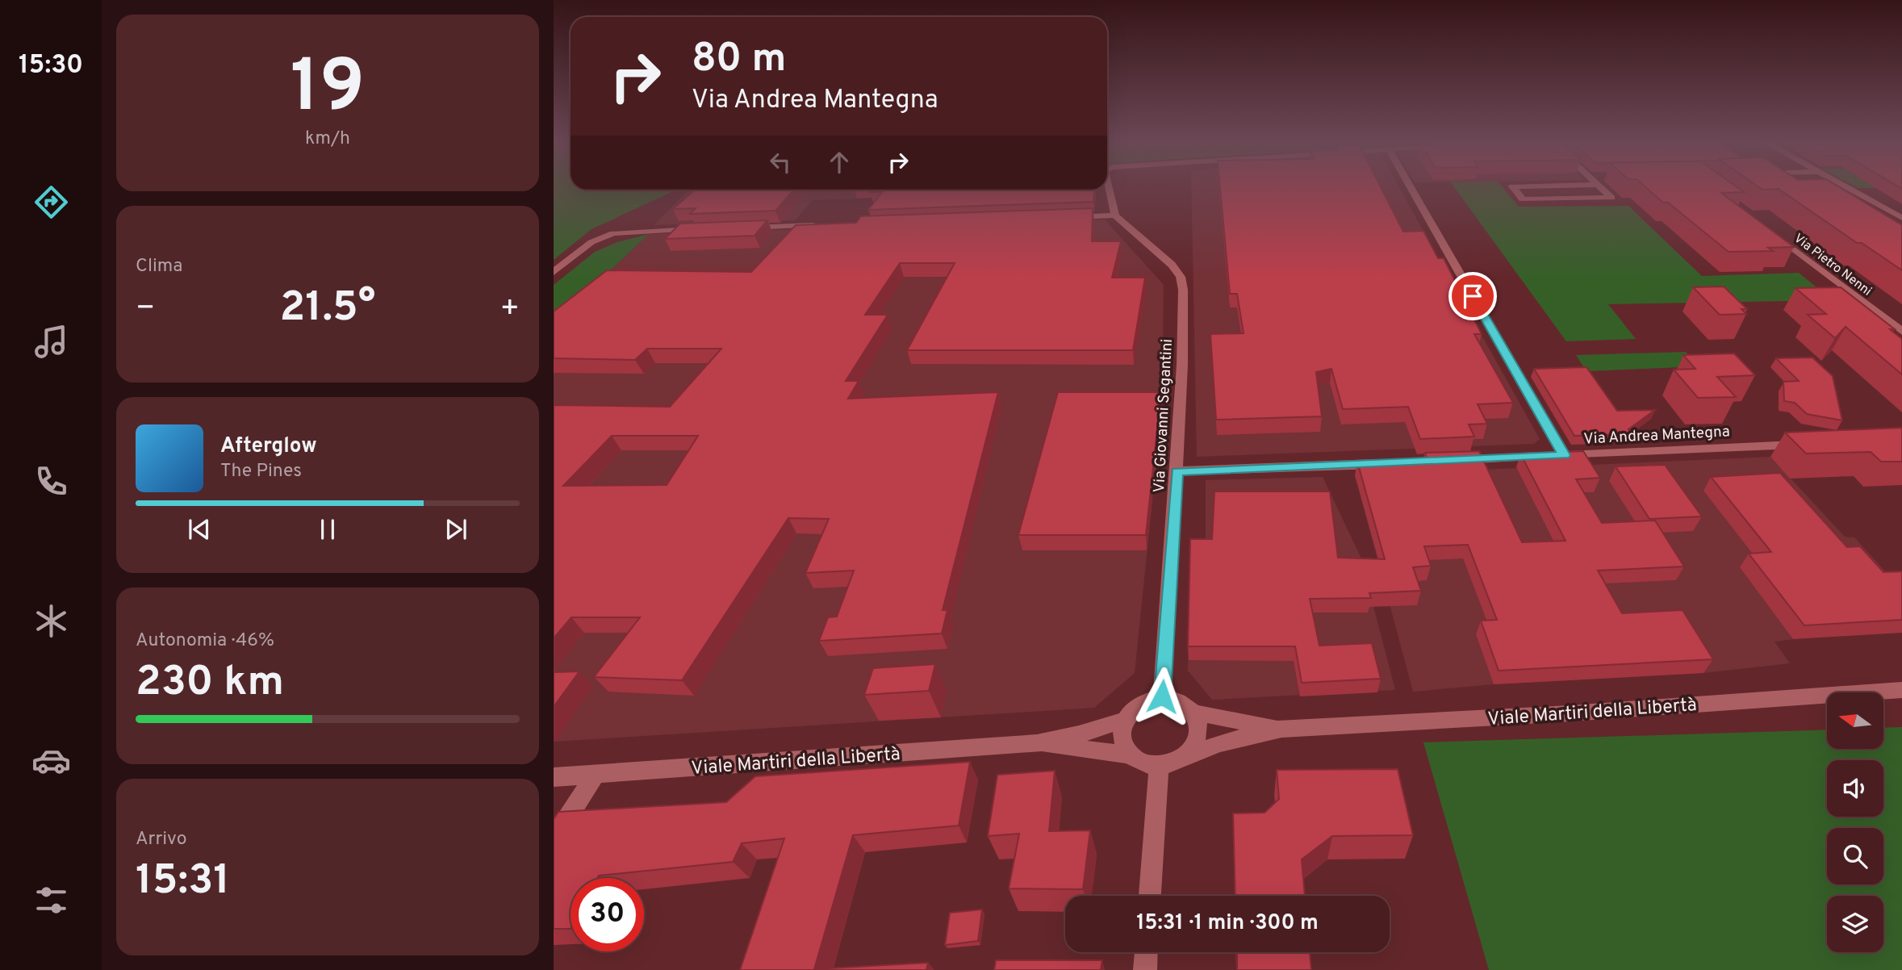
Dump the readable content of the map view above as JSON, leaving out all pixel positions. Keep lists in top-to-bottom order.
{
  "streets": {
    "street": [
      "Via Pietro Nenni",
      "Via Giovanni Segantini",
      "Via Andrea Mantegna",
      "Viale Martiri della Libertà"
    ]
  },
  "crossings": [
    ["Via Giovanni Segantini", "Viale Martiri della Libertà"]
  ],
  "north": "left",
  "page": {
    "tabs": "15:30",
    "tile": [
      ["19", "km/h"],
      "Clima",
      ["Autonomia · 46%", "230 km"],
      ["Arrivo", "15:31"]
    ],
    "turn": ["80 m", "Via Andrea Mantegna"],
    "heat": ["−", "21.5°", "+"],
    "song": ["Afterglow", "The Pines"],
    "limit": "30",
    "trip": "15:31 · 1 min · 300 m"
  }
}
